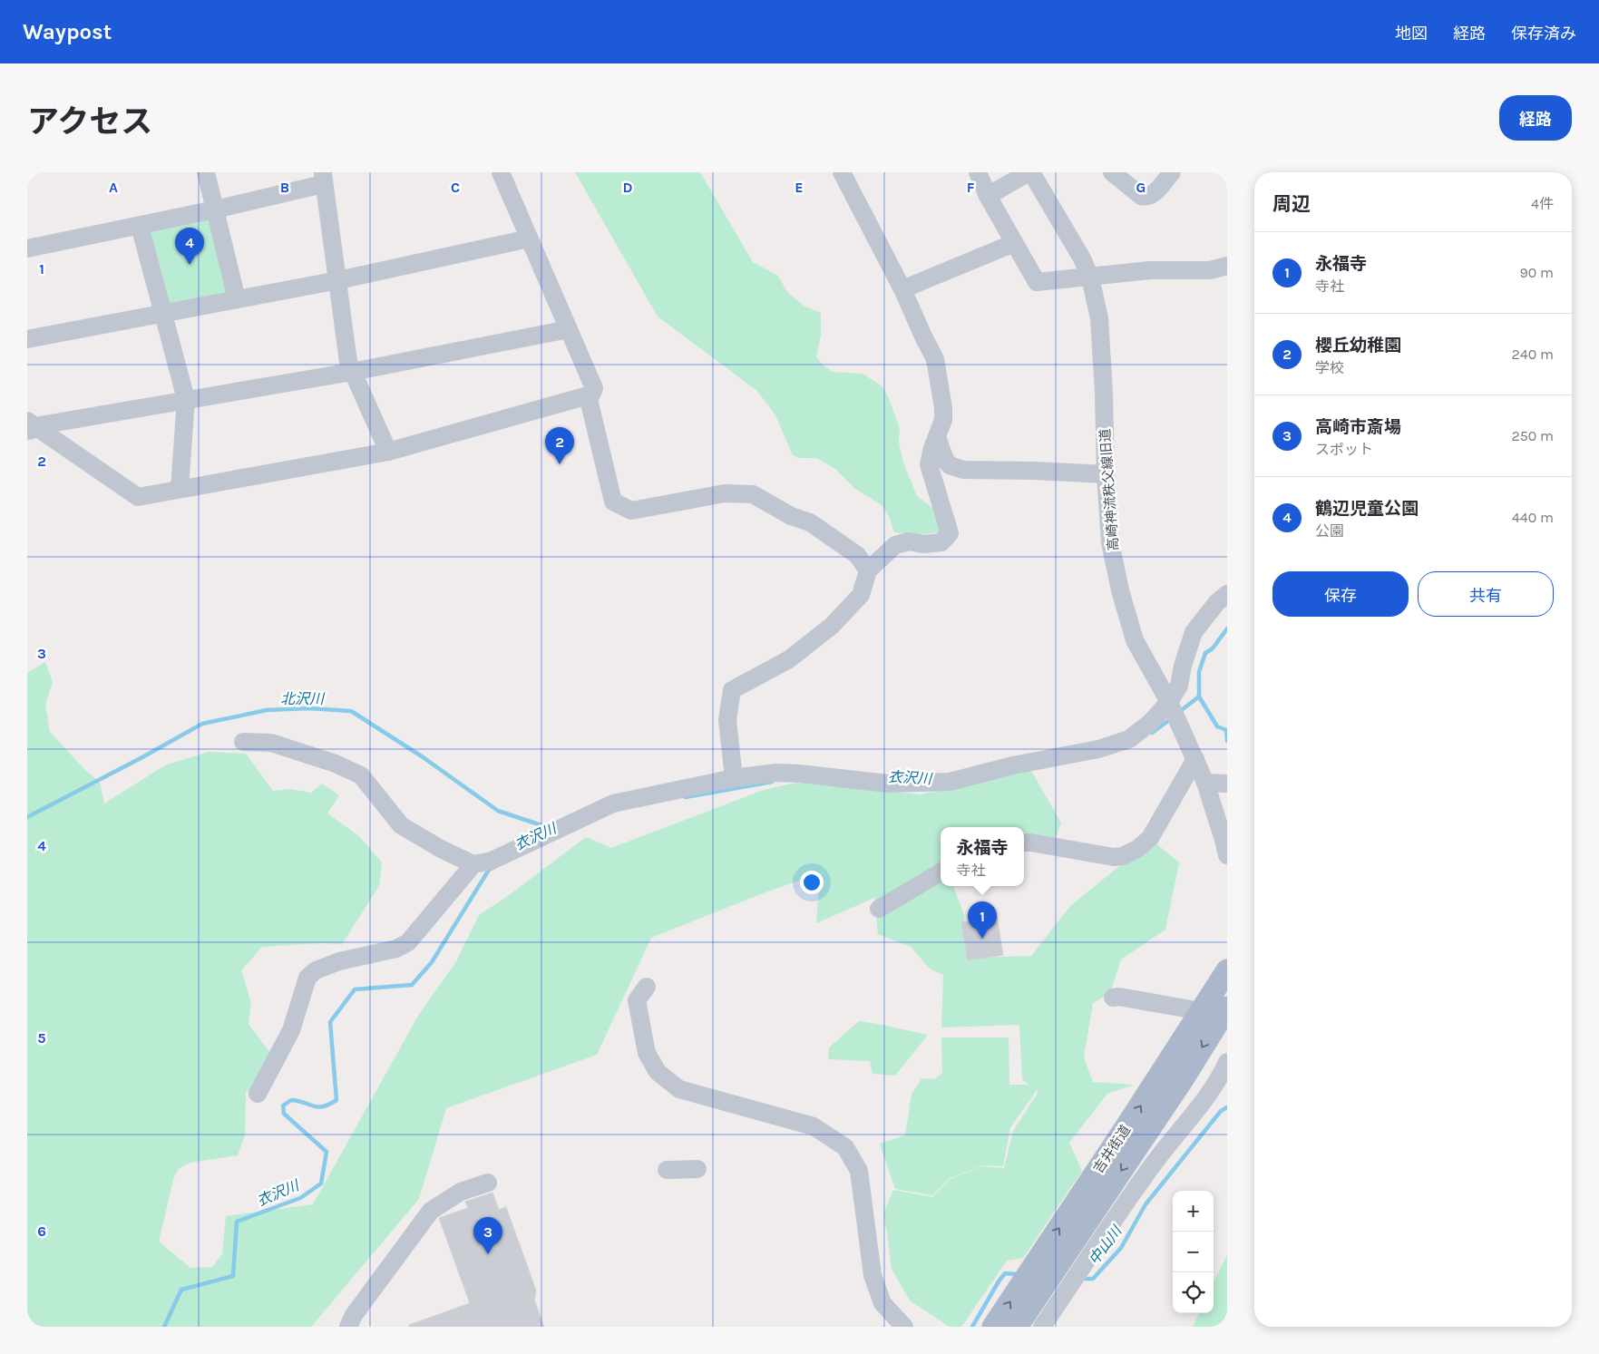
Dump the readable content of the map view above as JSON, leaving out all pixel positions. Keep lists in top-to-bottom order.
{
  "streets": {
    "main road": ["吉井街道"],
    "street": ["高崎神流秩父線旧道"]
  },
  "water": ["北沢川", "衣沢川", "中山川"],
  "page": {
    "header": "Waypost",
    "nav": ["地図", "経路", "保存済み"],
    "title": "アクセス",
    "buttons": [
      "経路",
      ["保存", "共有"]
    ],
    "heading": ["周辺", "4件"],
    "pins": [
      "4",
      "2",
      "1",
      "3"
    ],
    "list": [
      {
        "mark": "1",
        "name": "永福寺",
        "note": "寺社",
        "value": "90 m"
      },
      {
        "mark": "2",
        "name": "櫻丘幼稚園",
        "note": "学校",
        "value": "240 m"
      },
      {
        "mark": "3",
        "name": "高崎市斎場",
        "note": "スポット",
        "value": "250 m"
      },
      {
        "mark": "4",
        "name": "鶴辺児童公園",
        "note": "公園",
        "value": "440 m"
      }
    ],
    "popup": ["永福寺", "寺社"],
    "map_buttons": ["+", "−"]
  },
  "grid": {
    "columns": [
      "A",
      "B",
      "C",
      "D",
      "E",
      "F",
      "G"
    ],
    "rows": [
      "1",
      "2",
      "3",
      "4",
      "5",
      "6"
    ]
  }
}
